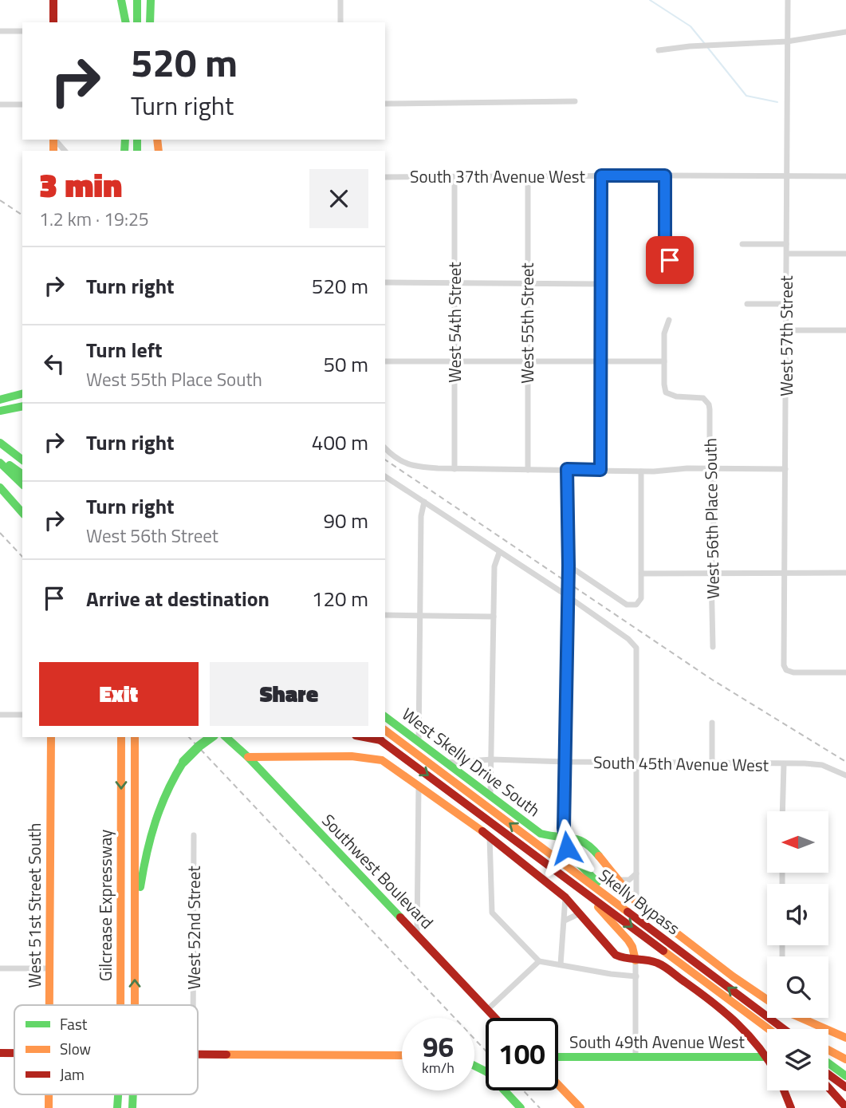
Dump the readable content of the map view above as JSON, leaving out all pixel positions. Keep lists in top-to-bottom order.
{
  "streets": {
    "main road": [
      "West Skelly Drive South",
      "Southwest Boulevard",
      "Skelly Bypass",
      "West 51st Street South",
      "Gilcrease Expressway",
      "South 49th Avenue West"
    ],
    "street": [
      "South 37th Avenue West",
      "West 54th Street",
      "West 55th Street",
      "West 57th Street",
      "West 56th Place South",
      "South 45th Avenue West",
      "West 52nd Street"
    ]
  },
  "crossings": [
    ["South 37th Avenue West", "West 54th Street"],
    ["South 37th Avenue West", "West 55th Street"],
    ["South 37th Avenue West", "West 57th Street"],
    ["West Skelly Drive South", "South 45th Avenue West"]
  ],
  "legend": ["Fast", "Slow", "Jam"],
  "north": "left",
  "page": {
    "turn": ["520 m", "Turn right"],
    "heading": ["3 min", "1.2 km · 19:25"],
    "list": [
      {
        "name": "Turn right",
        "value": "520 m"
      },
      {
        "name": "Turn left",
        "note": "West 55th Place South",
        "value": "50 m"
      },
      {
        "name": "Turn right",
        "value": "400 m"
      },
      {
        "name": "Turn right",
        "note": "West 56th Street",
        "value": "90 m"
      },
      {
        "name": "Arrive at destination",
        "value": "120 m"
      }
    ],
    "buttons": ["Exit", "Share"],
    "speed": "96 km/h",
    "limit": "100"
  }
}
